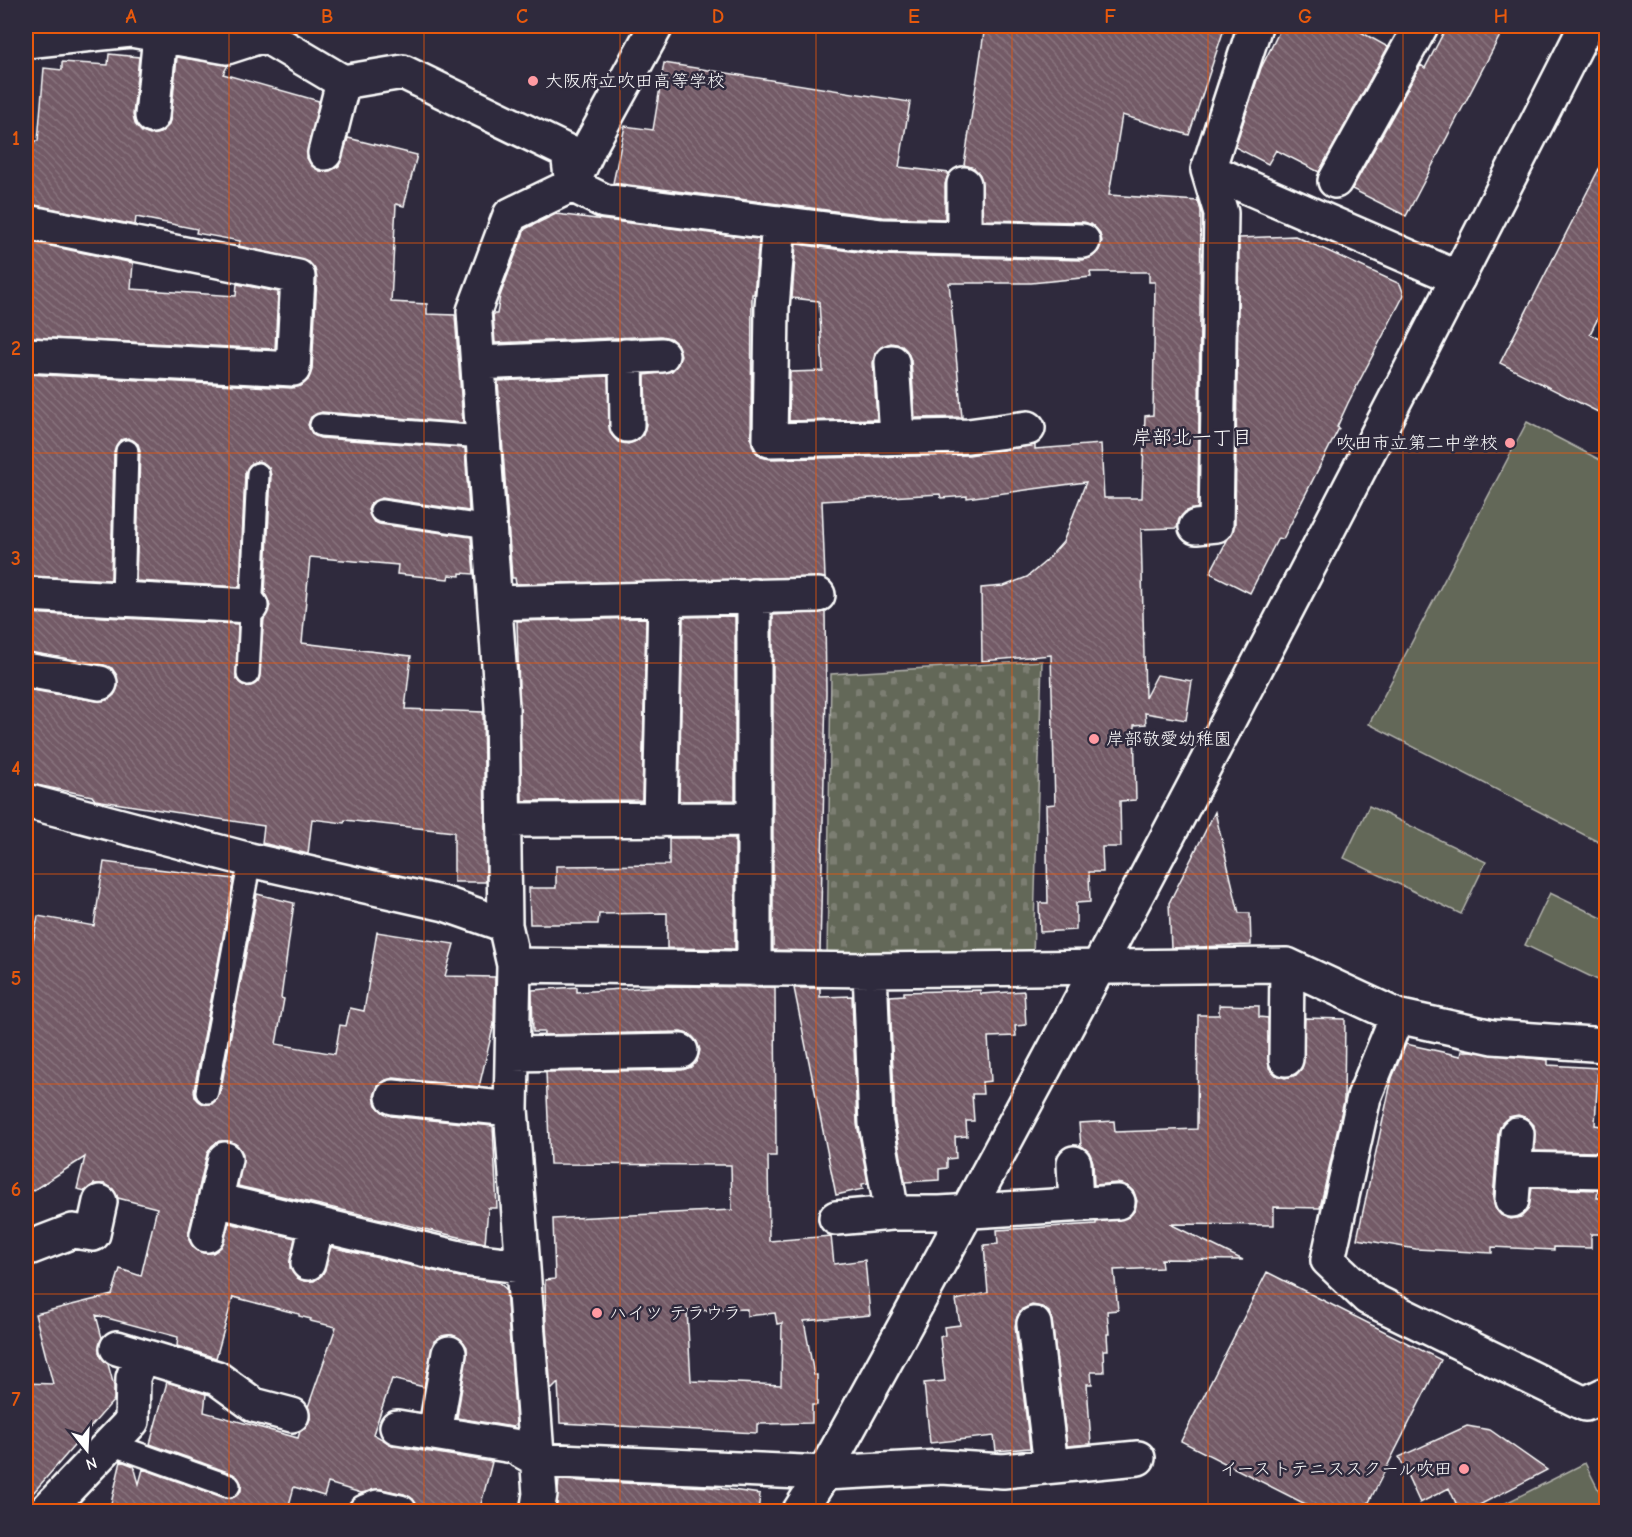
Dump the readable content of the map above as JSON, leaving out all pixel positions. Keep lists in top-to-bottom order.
{
  "districts": ["岸部北一丁目"],
  "places": [
    "大阪府立吹田高等学校",
    "吹田市立第二中学校",
    "岸部敬愛幼稚園",
    "ハイツ テラウラ",
    "イーストテニススクール吹田"
  ],
  "north": "bottom",
  "grid": {
    "columns": [
      "A",
      "B",
      "C",
      "D",
      "E",
      "F",
      "G",
      "H"
    ],
    "rows": [
      "1",
      "2",
      "3",
      "4",
      "5",
      "6",
      "7"
    ]
  }
}
